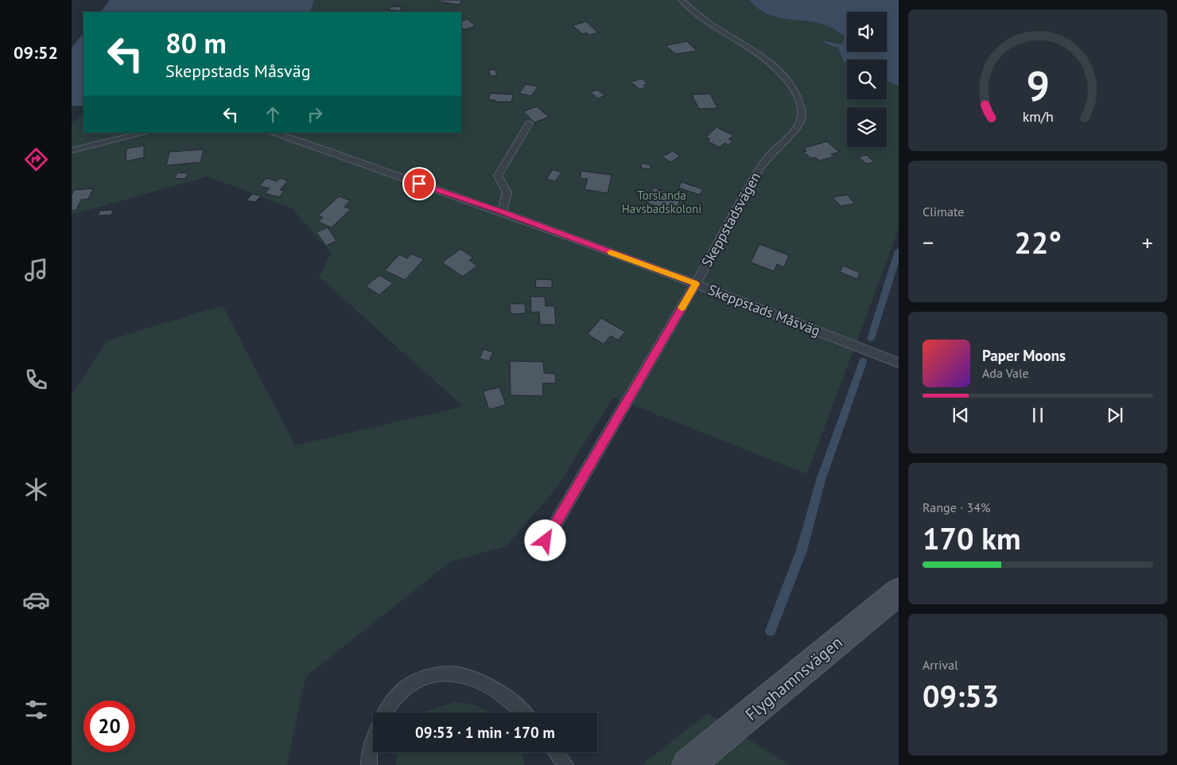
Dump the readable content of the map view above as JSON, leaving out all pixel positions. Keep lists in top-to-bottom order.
{
  "streets": {
    "street": ["Flyghamnsvägen"],
    "lane": ["Skeppstadsvägen", "Skeppstads Måsväg"]
  },
  "crossings": [
    ["Skeppstadsvägen", "Skeppstads Måsväg"]
  ],
  "parks": ["Torslanda Havsbadskoloni"],
  "page": {
    "tabs": "09:52",
    "turn": ["80 m", "Skeppstads Måsväg"],
    "tile": [
      "Climate",
      ["Range · 34%", "170 km"],
      ["Arrival", "09:53"]
    ],
    "heat": ["−", "22°", "+"],
    "song": ["Paper Moons", "Ada Vale"],
    "limit": "20",
    "trip": "09:53 · 1 min · 170 m",
    "gauge": ["9", "km/h"]
  }
}
